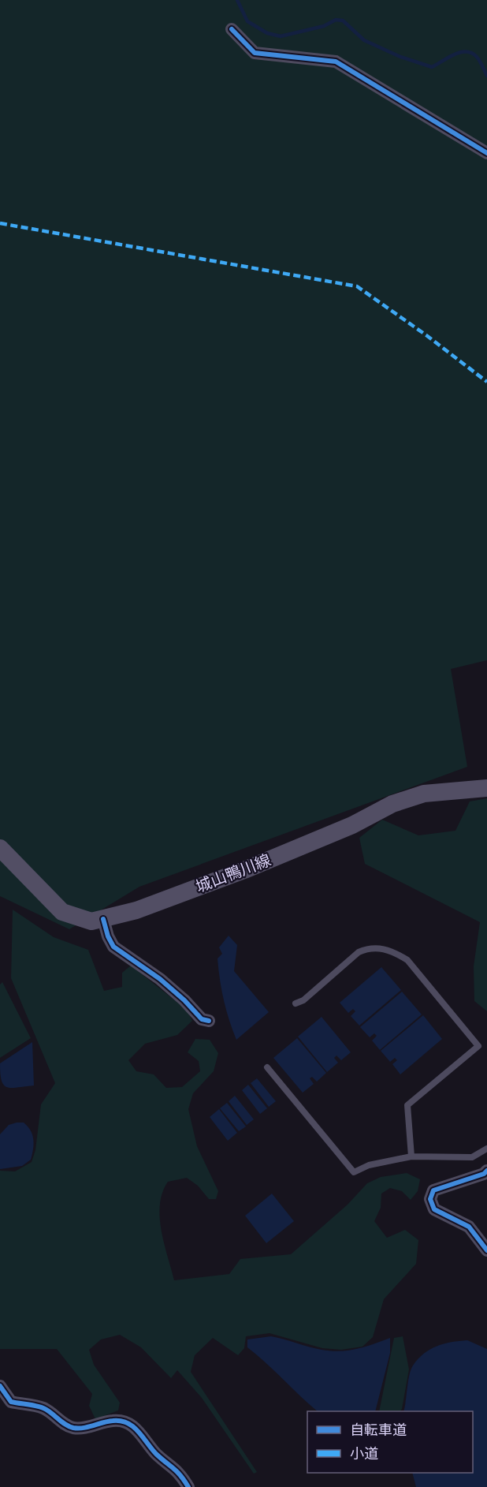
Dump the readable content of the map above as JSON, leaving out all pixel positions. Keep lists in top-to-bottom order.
{
  "streets": {
    "main road": ["城山鴨川線"]
  },
  "legend": ["自転車道", "小道"]
}
